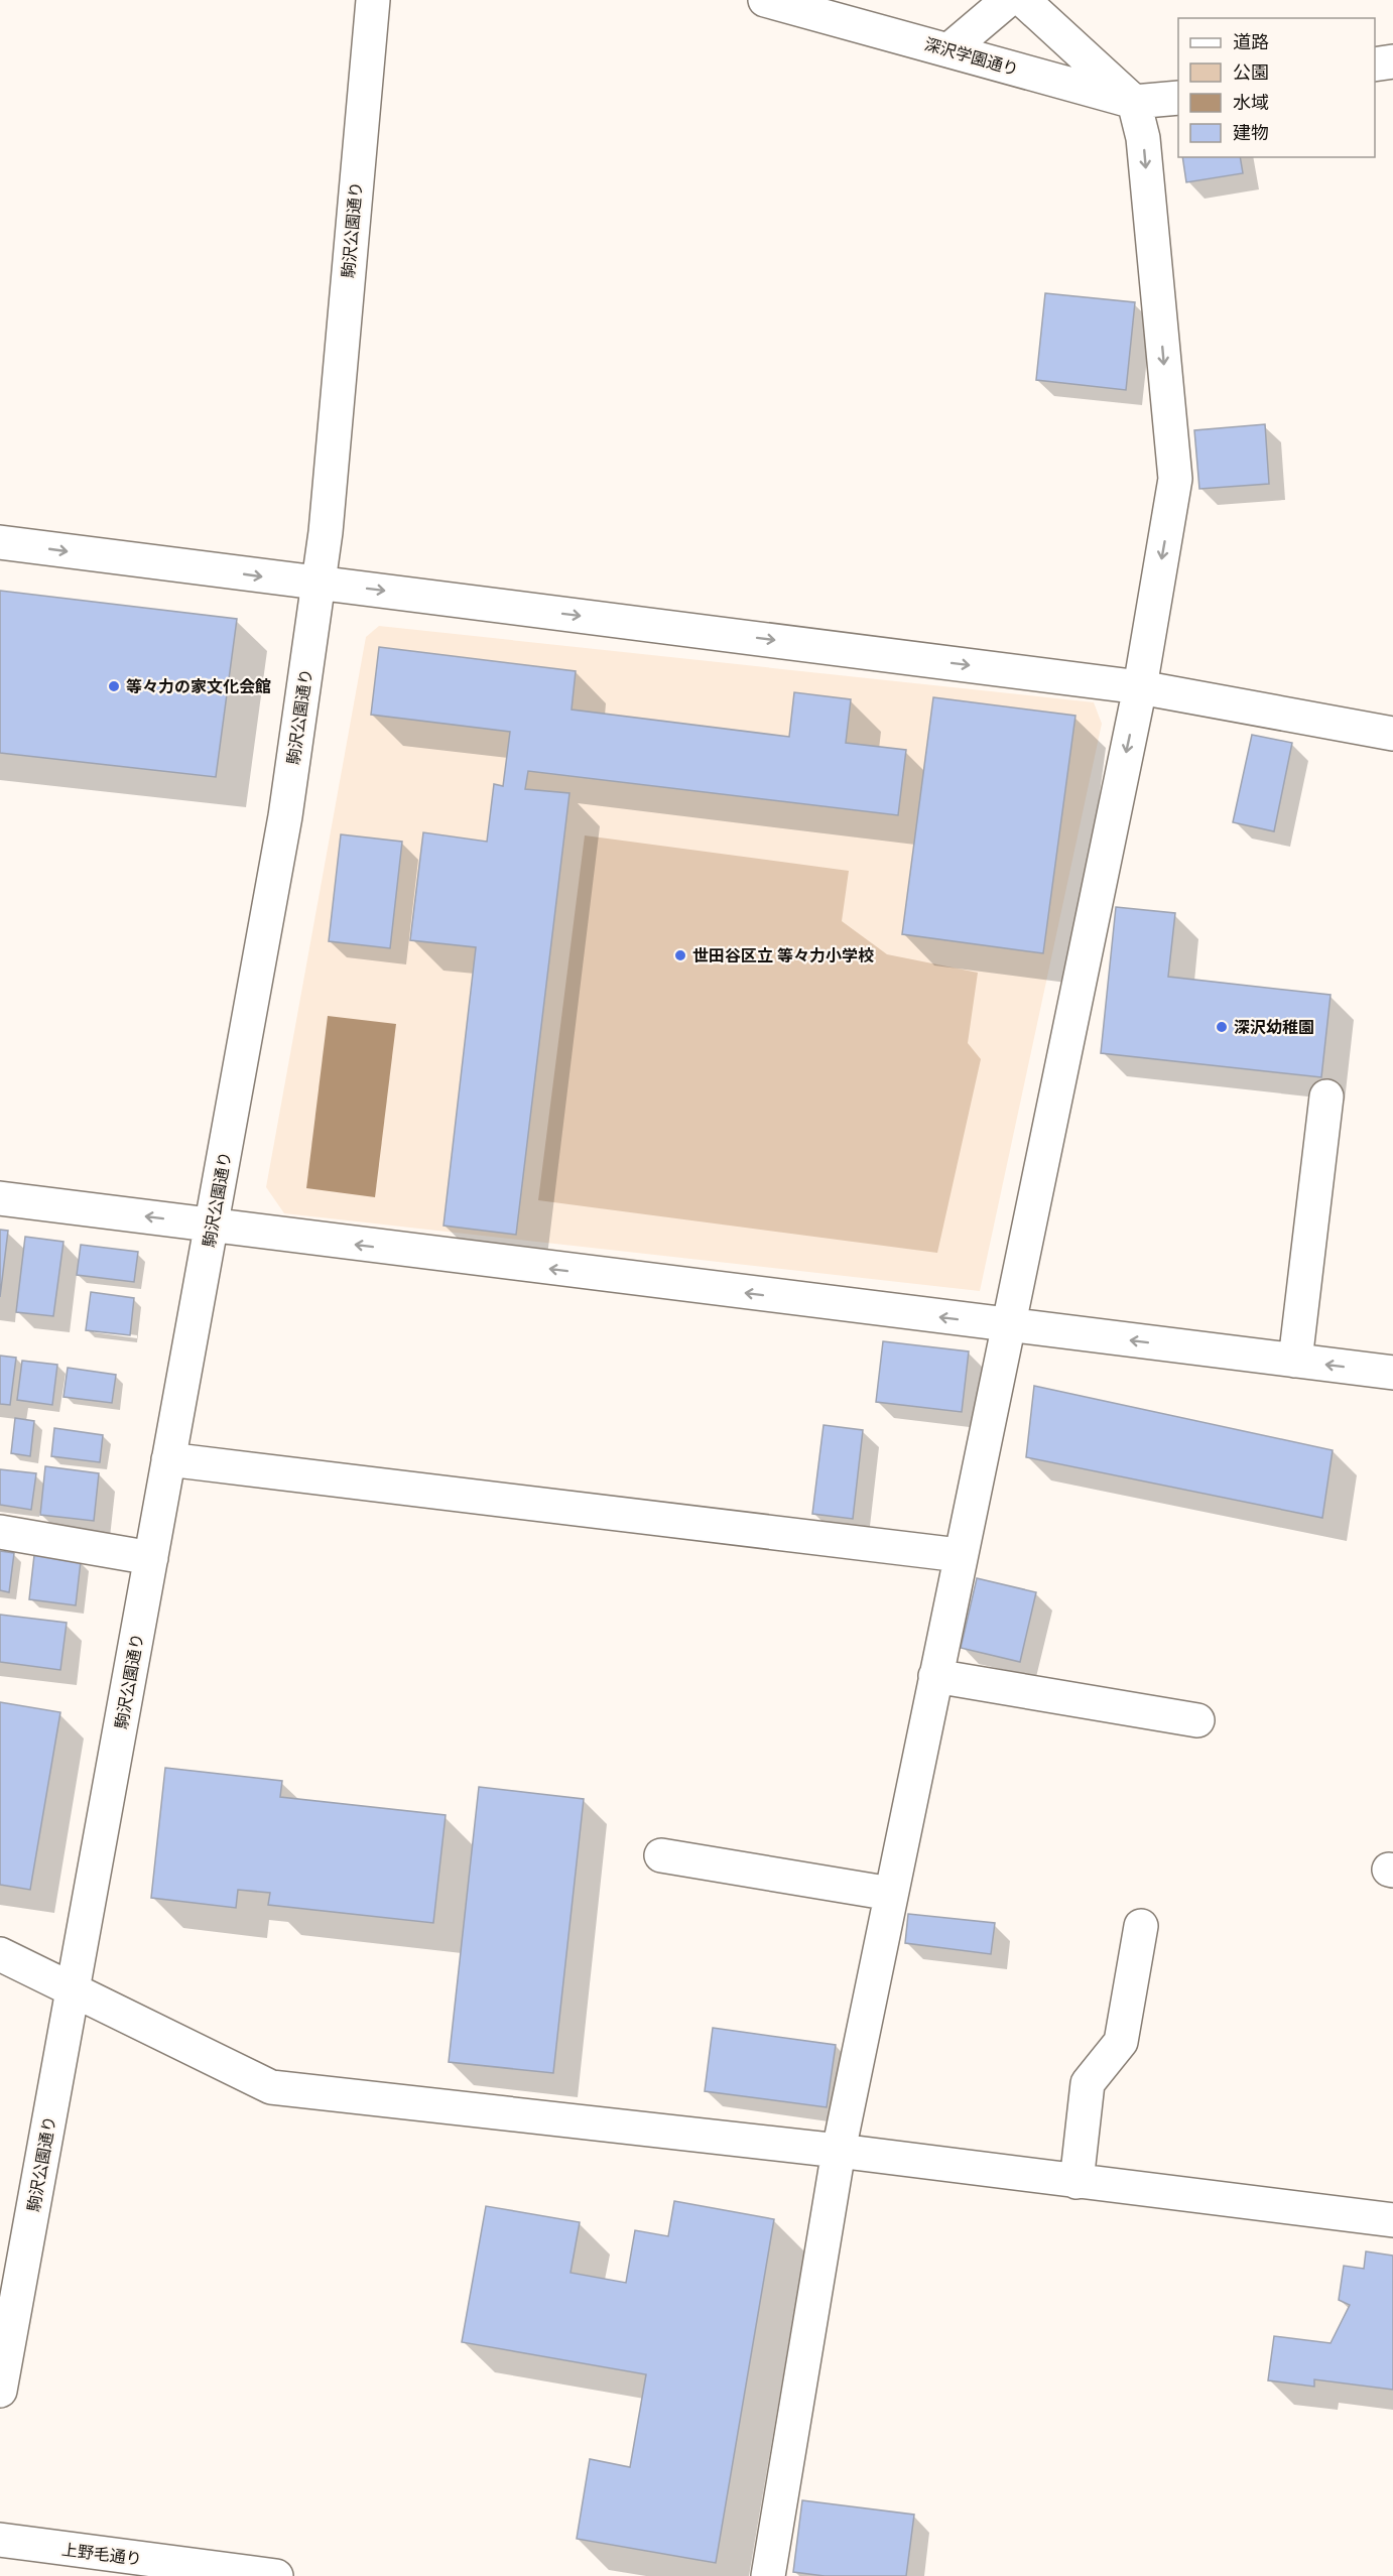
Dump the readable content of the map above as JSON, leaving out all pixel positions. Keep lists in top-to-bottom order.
{
  "streets": {
    "street": ["深沢学園通り", "駒沢公園通り", "上野毛通り"]
  },
  "places": ["等々力の家文化会館", "世田谷区立 等々力小学校", "深沢幼稚園"],
  "legend": [
    "道路",
    "公園",
    "水域",
    "建物"
  ]
}
